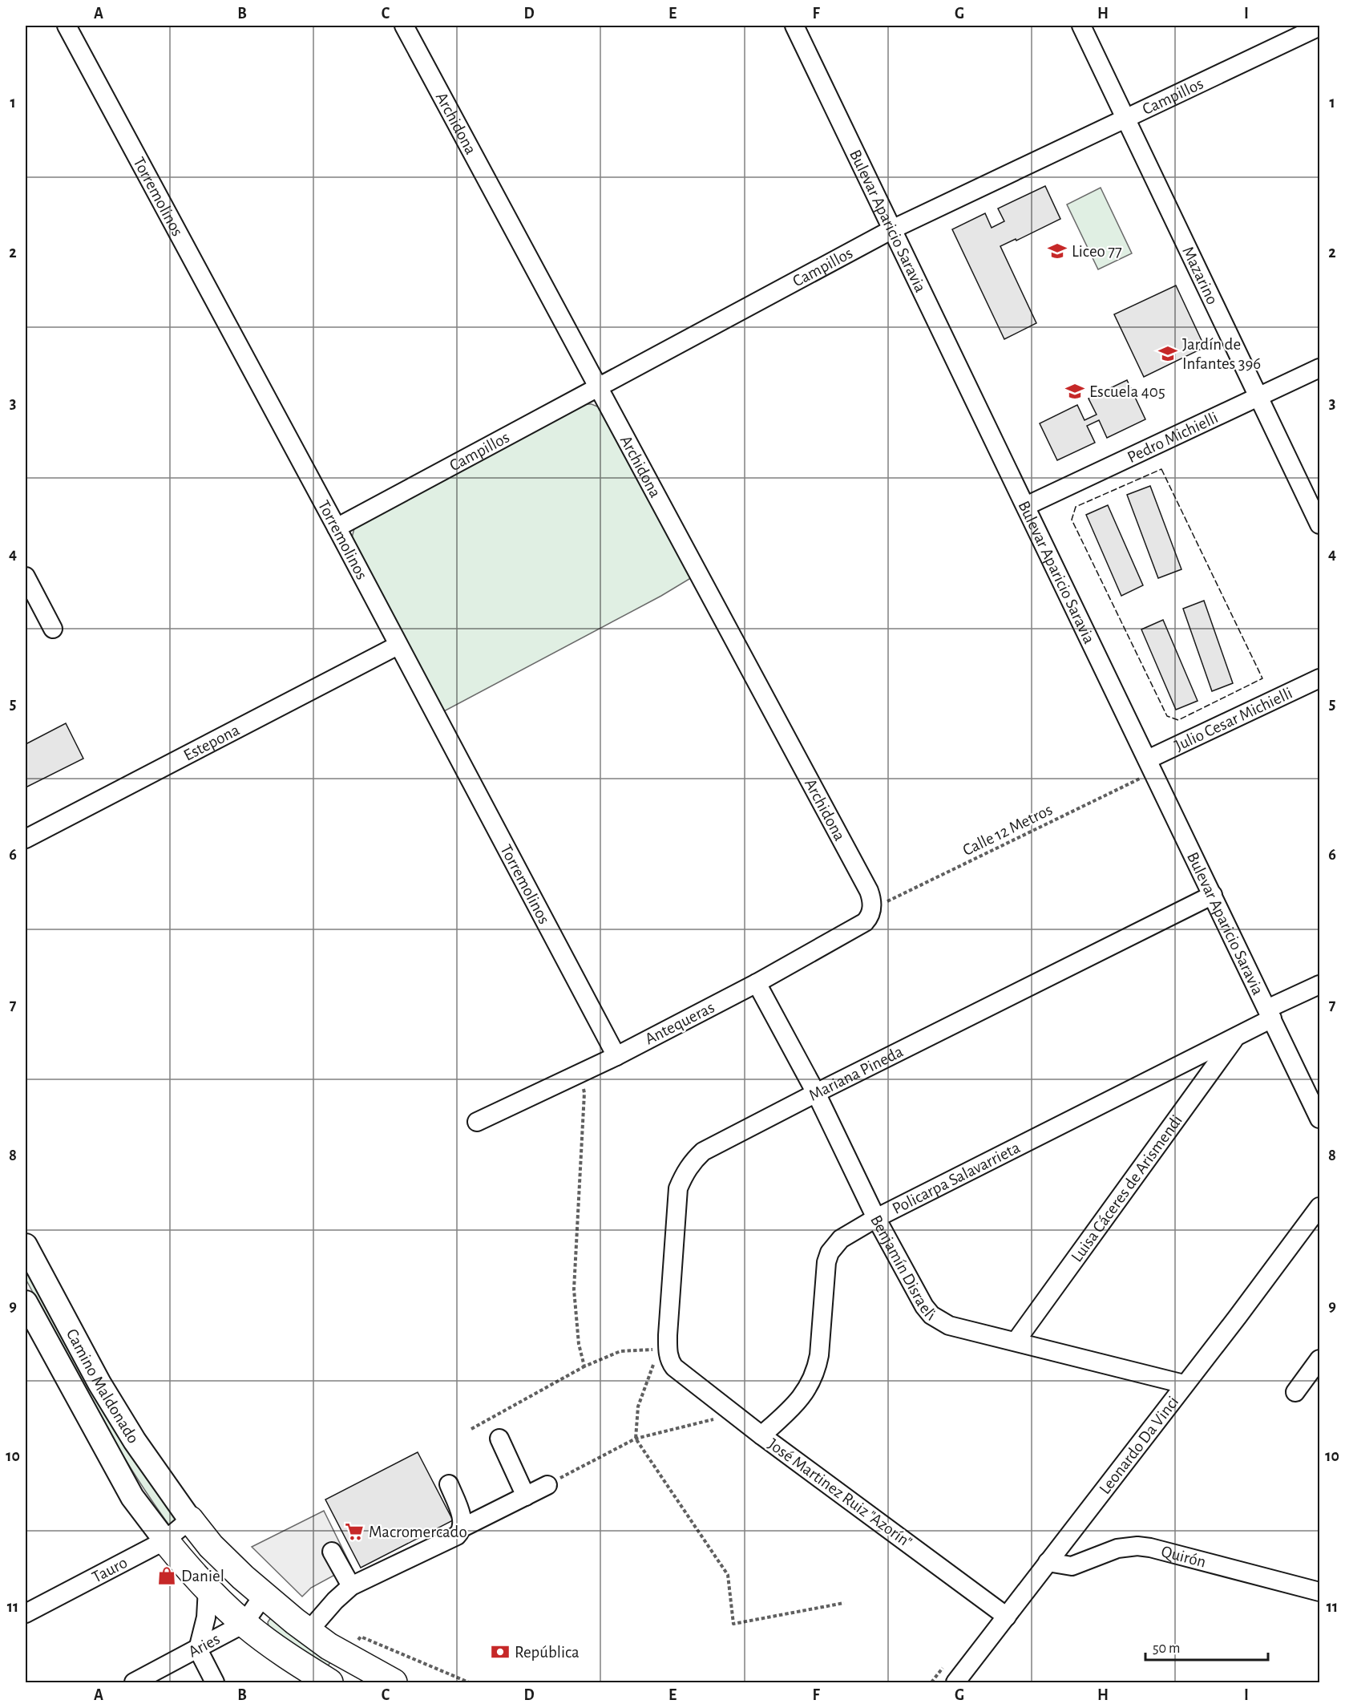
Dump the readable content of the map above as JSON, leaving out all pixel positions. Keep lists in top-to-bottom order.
{
  "streets": {
    "main road": ["Camino Maldonado"],
    "street": [
      "Campillos",
      "Archidona",
      "Torremolinos",
      "Bulevar Aparicio Saravia",
      "Mazarino",
      "Pedro Michielli",
      "Julio Cesar Michielli",
      "Estepona",
      "Antequeras",
      "Mariana Pineda",
      "Policarpa Salavarrieta",
      "Luisa Cáceres de Arismendi",
      "Benjamín Disraeli",
      "Leonardo Da Vinci",
      "José Martinez Ruiz \"Azorín\"",
      "Quirón",
      "Tauro",
      "Aries"
    ],
    "path": ["Calle 12 Metros"]
  },
  "crossings": [
    ["Campillos", "Archidona"],
    ["Campillos", "Torremolinos"],
    ["Campillos", "Bulevar Aparicio Saravia"],
    ["Campillos", "Mazarino"],
    ["Archidona", "Calle 12 Metros"],
    ["Archidona", "Antequeras"],
    ["Torremolinos", "Estepona"],
    ["Torremolinos", "Antequeras"],
    ["Bulevar Aparicio Saravia", "Pedro Michielli"],
    ["Bulevar Aparicio Saravia", "Julio Cesar Michielli"],
    ["Bulevar Aparicio Saravia", "Calle 12 Metros"],
    ["Bulevar Aparicio Saravia", "Mariana Pineda"],
    ["Bulevar Aparicio Saravia", "Policarpa Salavarrieta"],
    ["Mazarino", "Pedro Michielli"],
    ["Julio Cesar Michielli", "Calle 12 Metros"],
    ["Calle 12 Metros", "Antequeras"],
    ["Antequeras", "Benjamín Disraeli"],
    ["Mariana Pineda", "Benjamín Disraeli"],
    ["Mariana Pineda", "José Martinez Ruiz \"Azorín\""],
    ["Policarpa Salavarrieta", "Luisa Cáceres de Arismendi"],
    ["Policarpa Salavarrieta", "Benjamín Disraeli"],
    ["Policarpa Salavarrieta", "José Martinez Ruiz \"Azorín\""],
    ["Luisa Cáceres de Arismendi", "Benjamín Disraeli"],
    ["Benjamín Disraeli", "Leonardo Da Vinci"],
    ["Camino Maldonado", "Tauro"],
    ["Leonardo Da Vinci", "José Martinez Ruiz \"Azorín\""],
    ["Leonardo Da Vinci", "Quirón"]
  ],
  "places": {
    "school or university": ["Liceo 77", "Jardín de Infantes 396", "Escuela 405"],
    "supermarket": ["Macromercado"],
    "shop": ["Daniel"],
    "bank": ["República"]
  },
  "scale_bar": "50 m",
  "grid": {
    "columns": [
      "A",
      "B",
      "C",
      "D",
      "E",
      "F",
      "G",
      "H",
      "I"
    ],
    "rows": [
      "1",
      "2",
      "3",
      "4",
      "5",
      "6",
      "7",
      "8",
      "9",
      "10",
      "11"
    ]
  }
}
